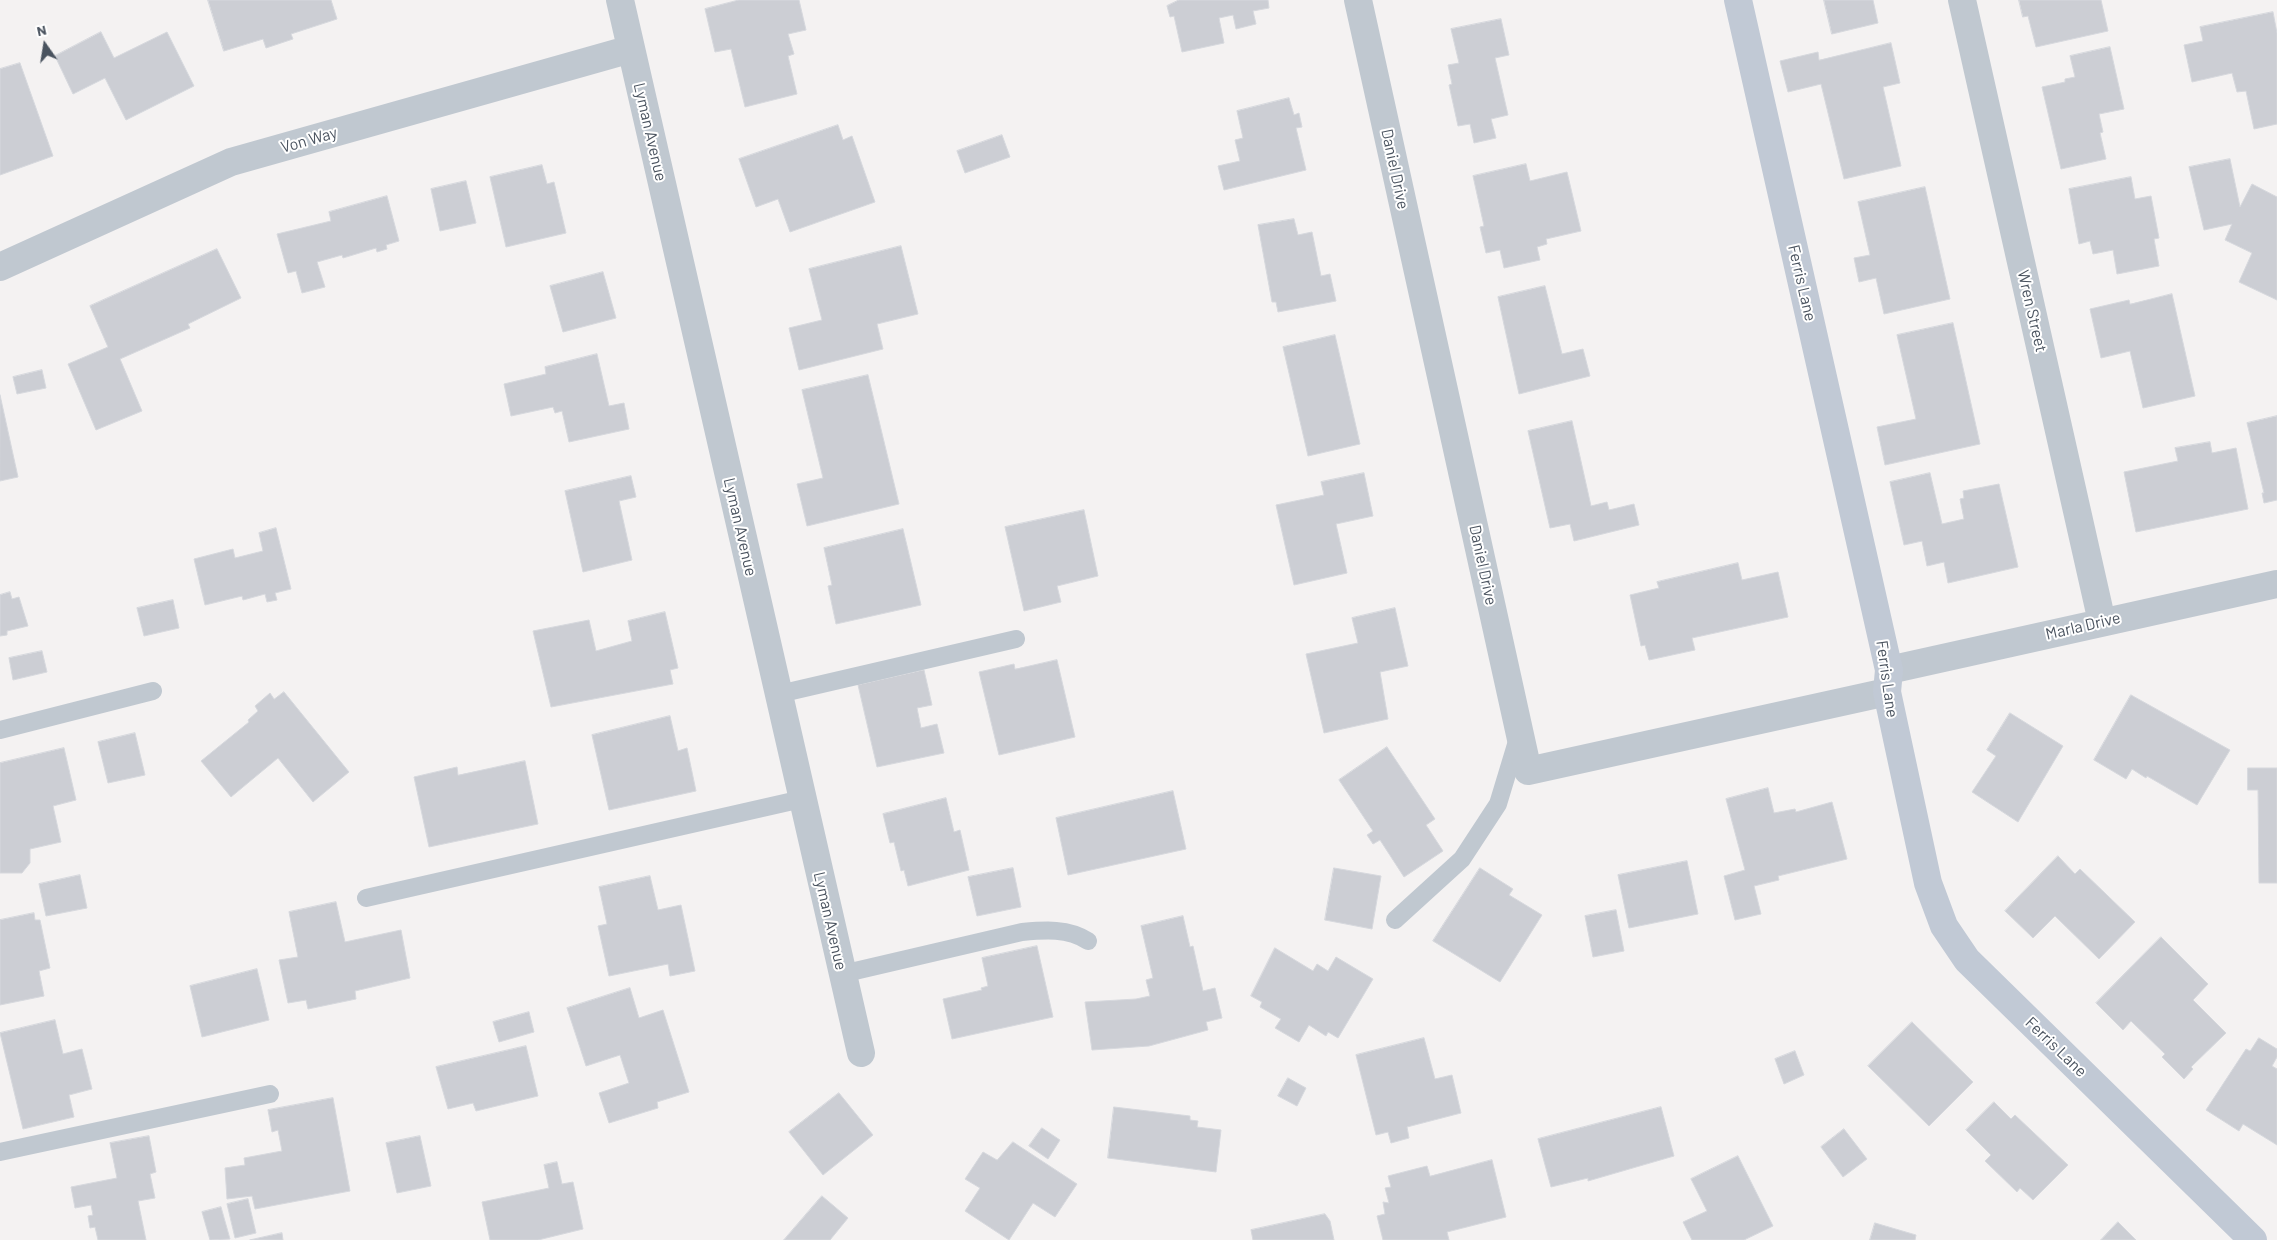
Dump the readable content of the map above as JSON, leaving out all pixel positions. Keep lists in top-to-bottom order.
{
  "streets": {
    "street": [
      "Lyman Avenue",
      "Von Way",
      "Daniel Drive",
      "Ferris Lane",
      "Wren Street",
      "Marla Drive"
    ]
  },
  "crossings": [
    ["Lyman Avenue", "Von Way"],
    ["Daniel Drive", "Ferris Lane"],
    ["Daniel Drive", "Marla Drive"],
    ["Ferris Lane", "Marla Drive"],
    ["Wren Street", "Marla Drive"]
  ],
  "north": "top"
}
